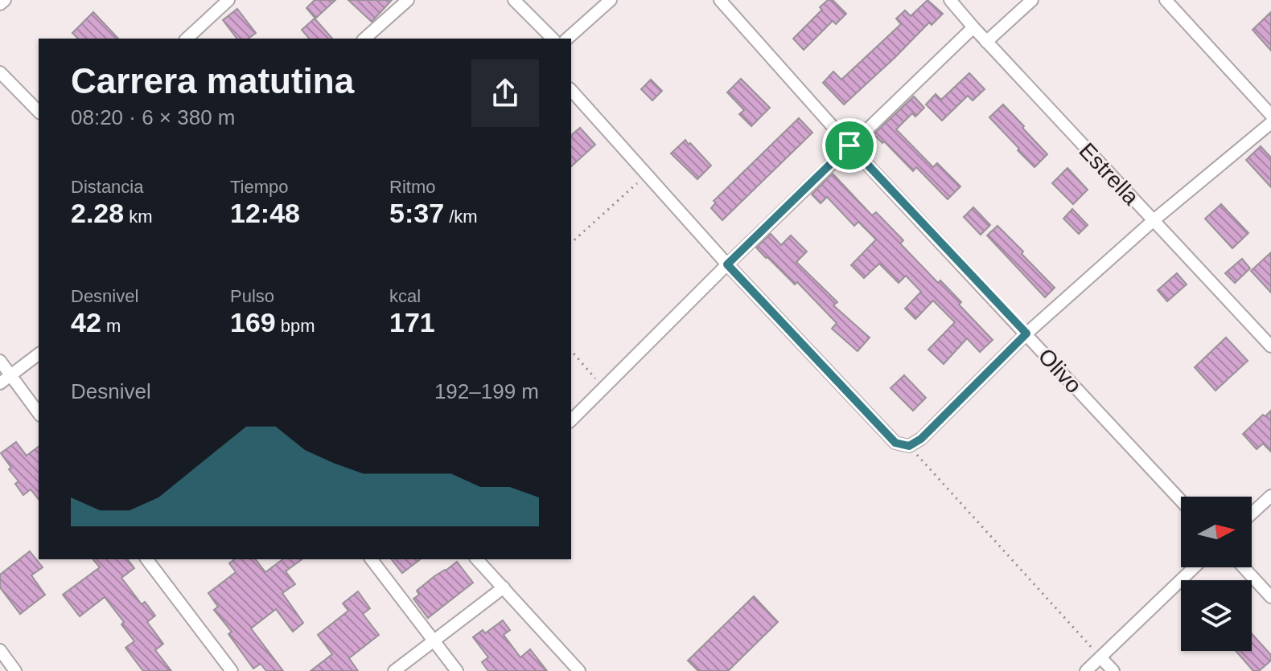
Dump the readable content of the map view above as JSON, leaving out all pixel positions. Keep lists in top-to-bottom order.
{
  "streets": {
    "street": ["Estrella", "Olivo"]
  },
  "north": "right",
  "page": {
    "heading": ["Carrera matutina", "08:20 · 6 × 380 m"],
    "stats": [
      ["Distancia", "2.28 km"],
      ["Tiempo", "12:48"],
      ["Ritmo", "5:37 /km"],
      ["Desnivel", "42 m"],
      ["Pulso", "169 bpm"],
      ["kcal", "171"]
    ],
    "chart": ["Desnivel", "192–199 m"]
  }
}
